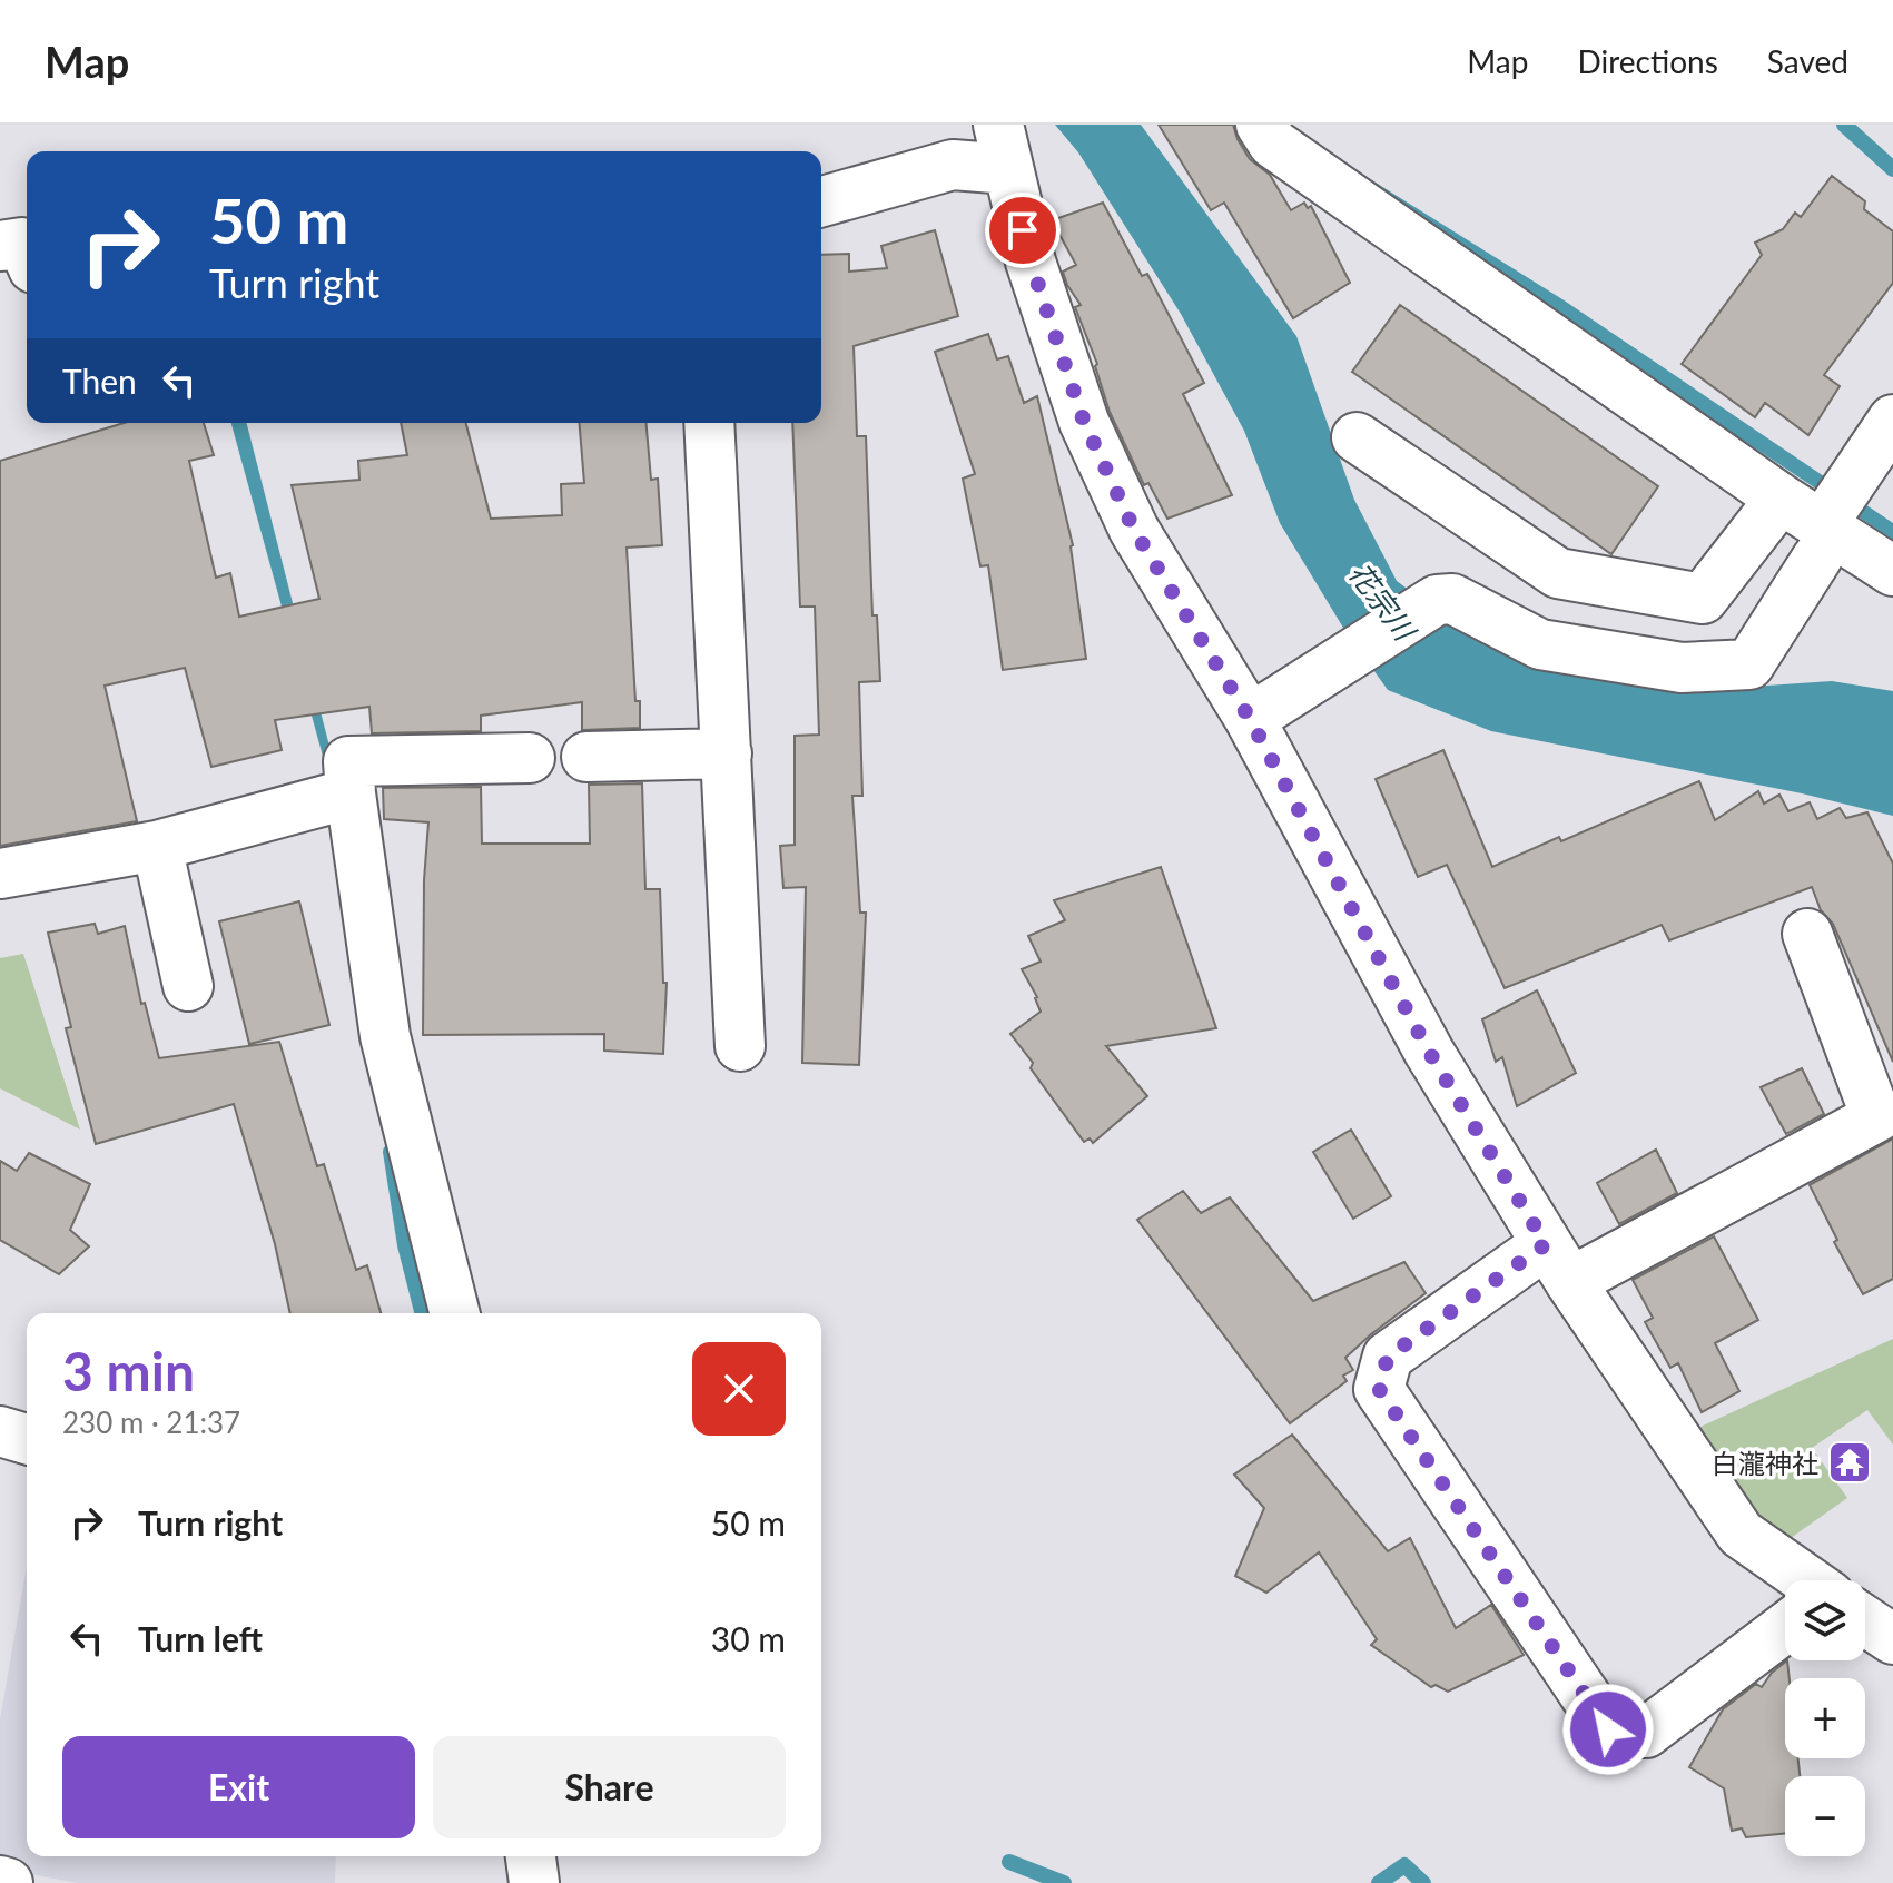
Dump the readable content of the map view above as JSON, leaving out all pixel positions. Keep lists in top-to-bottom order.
{
  "water": ["花宗川"],
  "places": {
    "temple": ["白瀧神社"]
  },
  "page": {
    "header": "Map",
    "nav": ["Map", "Directions", "Saved"],
    "turn": ["50 m", "Turn right"],
    "then": "Then",
    "heading": ["3 min", "230 m · 21:37"],
    "list": [
      {
        "name": "Turn right",
        "value": "50 m"
      },
      {
        "name": "Turn left",
        "value": "30 m"
      }
    ],
    "map_buttons": ["+", "−"],
    "buttons": ["Exit", "Share"]
  }
}
